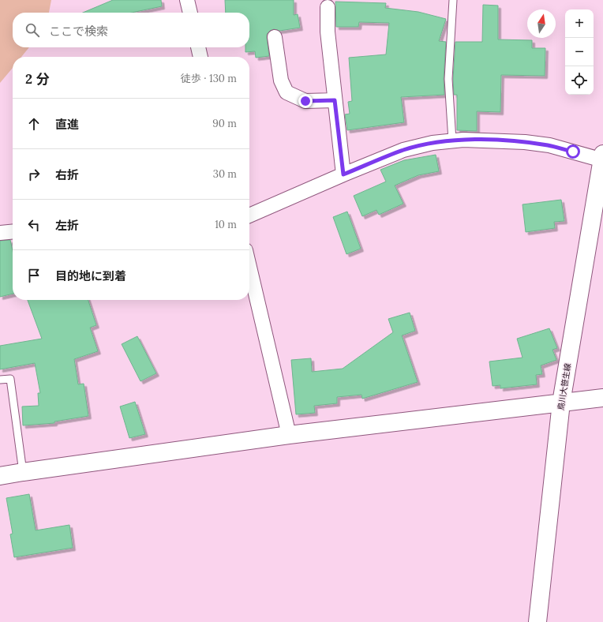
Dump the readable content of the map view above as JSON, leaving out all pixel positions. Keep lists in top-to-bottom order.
{
  "streets": {
    "street": ["鳥川大笹生線"]
  },
  "north": "top",
  "page": {
    "map_buttons": ["+", "−"],
    "search": "ここで検索",
    "heading": ["2 分", "徒歩 · 130 m"],
    "list": [
      ["直進", "90 m"],
      ["右折", "30 m"],
      ["左折", "10 m"],
      "目的地に到着"
    ]
  }
}
